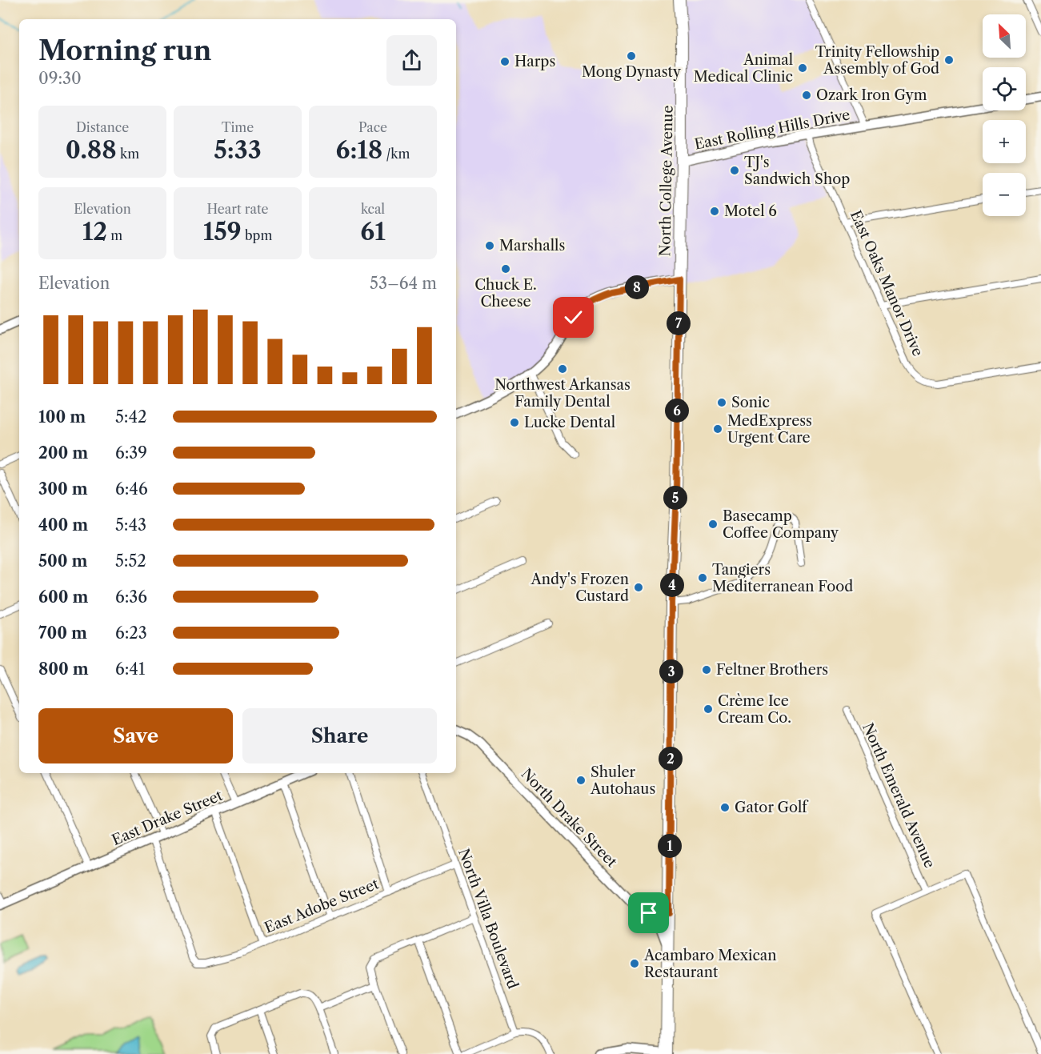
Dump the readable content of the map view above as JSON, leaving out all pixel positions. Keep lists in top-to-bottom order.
{
  "streets": {
    "main road": ["North College Avenue"],
    "street": [
      "East Rolling Hills Drive",
      "East Oaks Manor Drive",
      "North Emerald Avenue",
      "East Drake Street",
      "North Drake Street",
      "East Adobe Street",
      "North Villa Boulevard"
    ]
  },
  "crossings": [
    ["East Rolling Hills Drive", "North College Avenue"],
    ["East Rolling Hills Drive", "East Oaks Manor Drive"],
    ["North College Avenue", "North Drake Street"],
    ["East Drake Street", "East Adobe Street"],
    ["East Adobe Street", "North Villa Boulevard"]
  ],
  "places": [
    "Mong Dynasty",
    "Trinity Fellowship Assembly of God",
    "Harps",
    "Animal Medical Clinic",
    "Ozark Iron Gym",
    "TJ's Sandwich Shop",
    "Motel 6",
    "Marshalls",
    "Chuck E. Cheese",
    "Northwest Arkansas Family Dental",
    "Sonic",
    "Lucke Dental",
    "MedExpress Urgent Care",
    "Basecamp Coffee Company",
    "Tangiers Mediterranean Food",
    "Andy's Frozen Custard",
    "Feltner Brothers",
    "Crème Ice Cream Co.",
    "Shuler Autohaus",
    "Gator Golf",
    "Acambaro Mexican Restaurant"
  ],
  "north": "top left",
  "page": {
    "map_buttons": ["+", "−"],
    "heading": ["Morning run", "09:30"],
    "stats": [
      ["Distance", "0.88 km"],
      ["Time", "5:33"],
      ["Pace", "6:18 /km"],
      ["Elevation", "12 m"],
      ["Heart rate", "159 bpm"],
      ["kcal", "61"]
    ],
    "chart": ["Elevation", "53–64 m"],
    "pins": [
      "8",
      "7",
      "6",
      "5",
      "4",
      "3",
      "2",
      "1"
    ],
    "list": [
      {
        "name": "100 m",
        "note": "5:42"
      },
      {
        "name": "200 m",
        "note": "6:39"
      },
      {
        "name": "300 m",
        "note": "6:46"
      },
      {
        "name": "400 m",
        "note": "5:43"
      },
      {
        "name": "500 m",
        "note": "5:52"
      },
      {
        "name": "600 m",
        "note": "6:36"
      },
      {
        "name": "700 m",
        "note": "6:23"
      },
      {
        "name": "800 m",
        "note": "6:41"
      }
    ],
    "buttons": ["Save", "Share"]
  }
}
